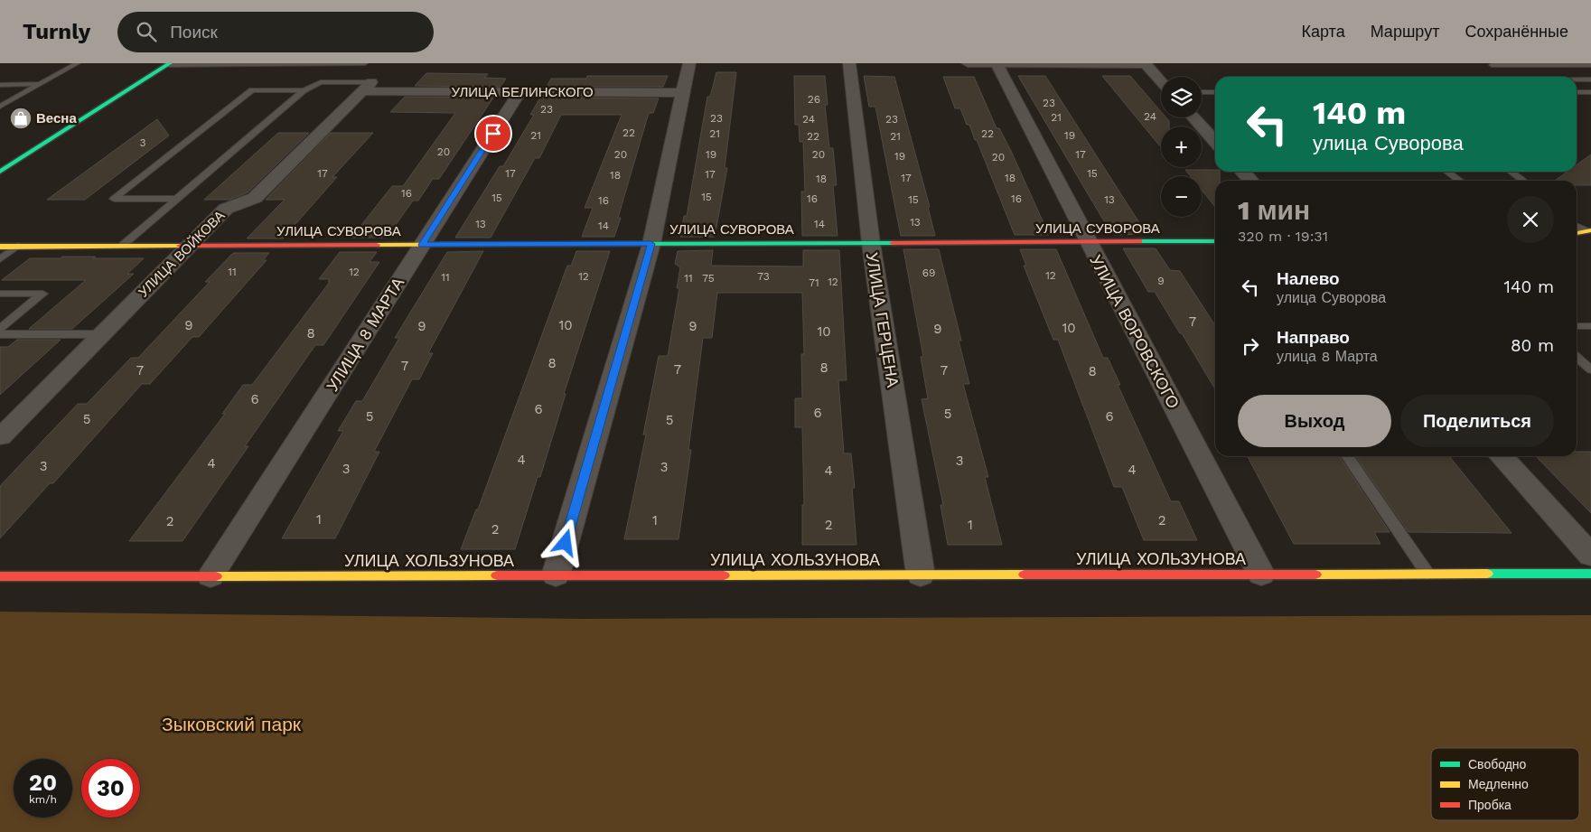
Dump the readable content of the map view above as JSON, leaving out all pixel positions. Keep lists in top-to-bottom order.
{
  "streets": {
    "street": [
      "УЛИЦА БЕЛИНСКОГО",
      "УЛИЦА СУВОРОВА",
      "УЛИЦА ВОЙКОВА",
      "УЛИЦА ГЕРЦЕНА",
      "УЛИЦА ВОРОВСКОГО",
      "УЛИЦА 8 МАРТА",
      "УЛИЦА ХОЛЬЗУНОВА"
    ]
  },
  "crossings": [
    ["УЛИЦА БЕЛИНСКОГО", "УЛИЦА ВОЙКОВА"],
    ["УЛИЦА БЕЛИНСКОГО", "УЛИЦА 8 МАРТА"],
    ["УЛИЦА СУВОРОВА", "УЛИЦА ВОЙКОВА"],
    ["УЛИЦА СУВОРОВА", "УЛИЦА ГЕРЦЕНА"],
    ["УЛИЦА СУВОРОВА", "УЛИЦА ВОРОВСКОГО"],
    ["УЛИЦА СУВОРОВА", "УЛИЦА 8 МАРТА"],
    ["УЛИЦА ГЕРЦЕНА", "УЛИЦА ХОЛЬЗУНОВА"],
    ["УЛИЦА ВОРОВСКОГО", "УЛИЦА ХОЛЬЗУНОВА"],
    ["УЛИЦА 8 МАРТА", "УЛИЦА ХОЛЬЗУНОВА"]
  ],
  "parks": ["Зыковский парк"],
  "places": {
    "shop": ["Весна"]
  },
  "house_numbers": [
    "26",
    "23",
    "23",
    "24",
    "21",
    "23",
    "24",
    "23",
    "22",
    "21",
    "22",
    "21",
    "19",
    "22",
    "21",
    "3",
    "20",
    "20",
    "19",
    "20",
    "17",
    "19",
    "20",
    "17",
    "17",
    "15",
    "17",
    "18",
    "17",
    "18",
    "18",
    "16",
    "15",
    "15",
    "16",
    "16",
    "15",
    "13",
    "16",
    "13",
    "13",
    "14",
    "14",
    "11",
    "12",
    "69",
    "12",
    "12",
    "73",
    "11",
    "11",
    "75",
    "9",
    "12",
    "71",
    "7",
    "9",
    "10",
    "9",
    "9",
    "10",
    "9",
    "10",
    "8",
    "8",
    "7",
    "8",
    "7",
    "7",
    "7",
    "8",
    "6",
    "6",
    "6",
    "5",
    "5",
    "6",
    "5",
    "5",
    "4",
    "3",
    "4",
    "3",
    "3",
    "3",
    "4",
    "4",
    "1",
    "1",
    "2",
    "2",
    "2",
    "1",
    "2"
  ],
  "legend": ["Свободно", "Медленно", "Пробка"],
  "page": {
    "header": "Turnly",
    "search": "Поиск",
    "nav": ["Карта", "Маршрут", "Сохранённые"],
    "map_buttons": ["+", "−"],
    "turn": ["140 m", "улица Суворова"],
    "heading": ["1 мин", "320 m · 19:31"],
    "list": [
      {
        "name": "Налево",
        "note": "улица Суворова",
        "value": "140 m"
      },
      {
        "name": "Направо",
        "note": "улица 8 Марта",
        "value": "80 m"
      }
    ],
    "buttons": ["Выход", "Поделиться"],
    "speed": "20 km/h",
    "limit": "30"
  }
}
